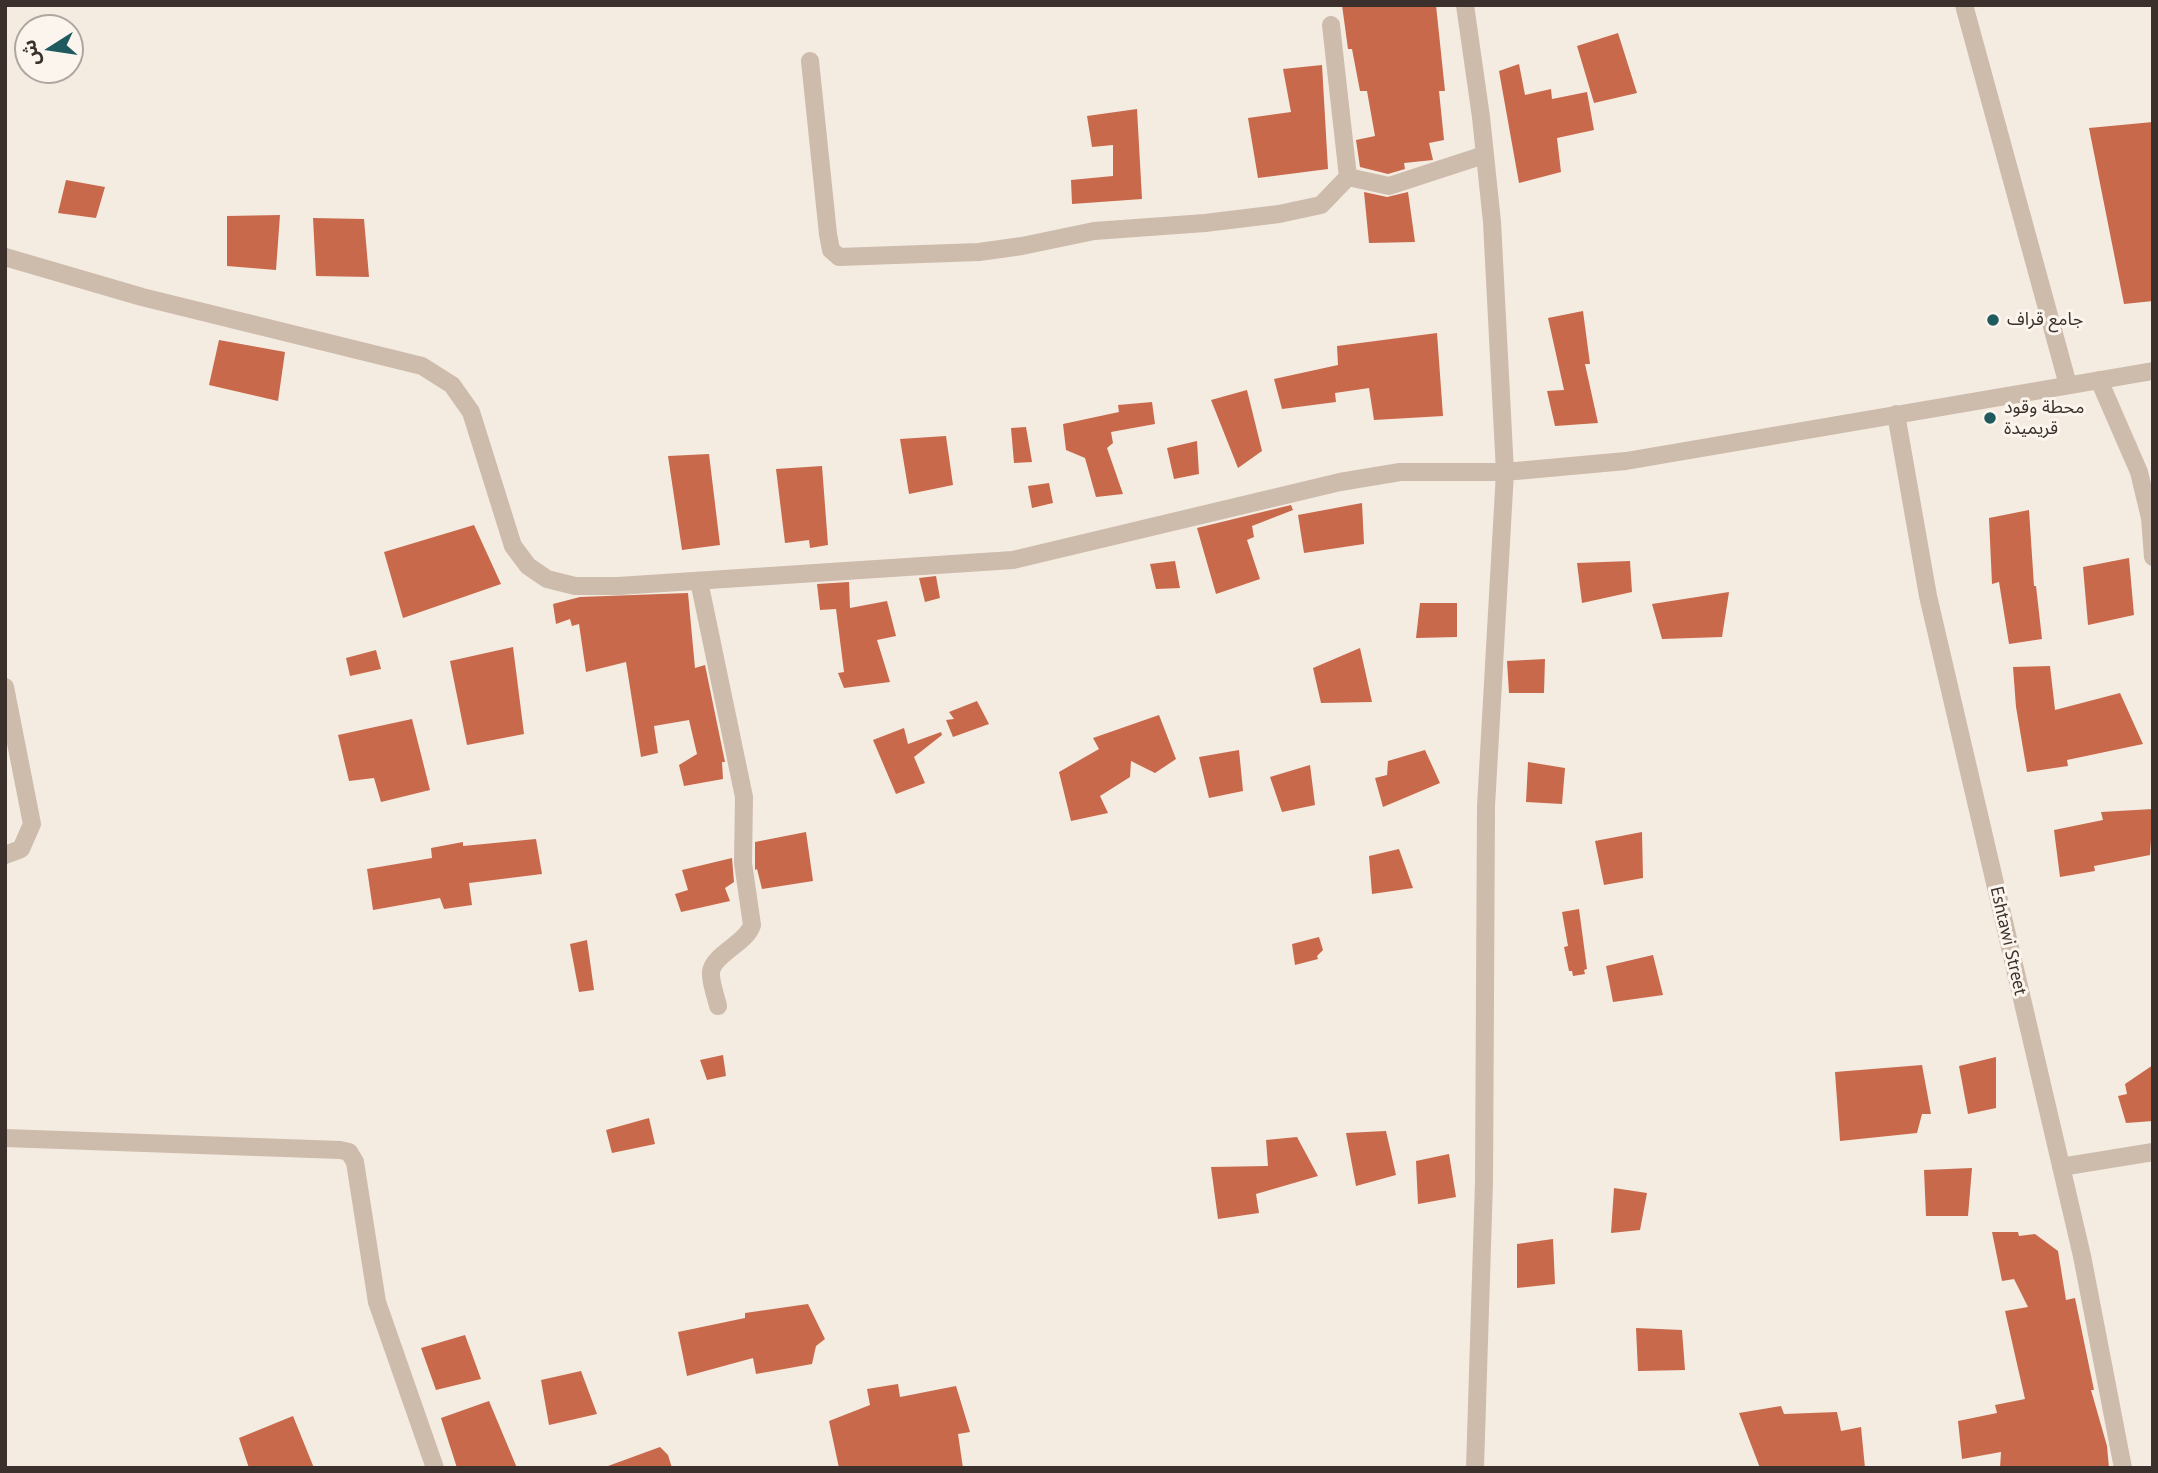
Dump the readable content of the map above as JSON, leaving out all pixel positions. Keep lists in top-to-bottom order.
{
  "streets": {
    "street": ["Eshtawi Street"]
  },
  "places": ["جامع قراف", "محطة وقود قريميدة"],
  "north": "left"
}
